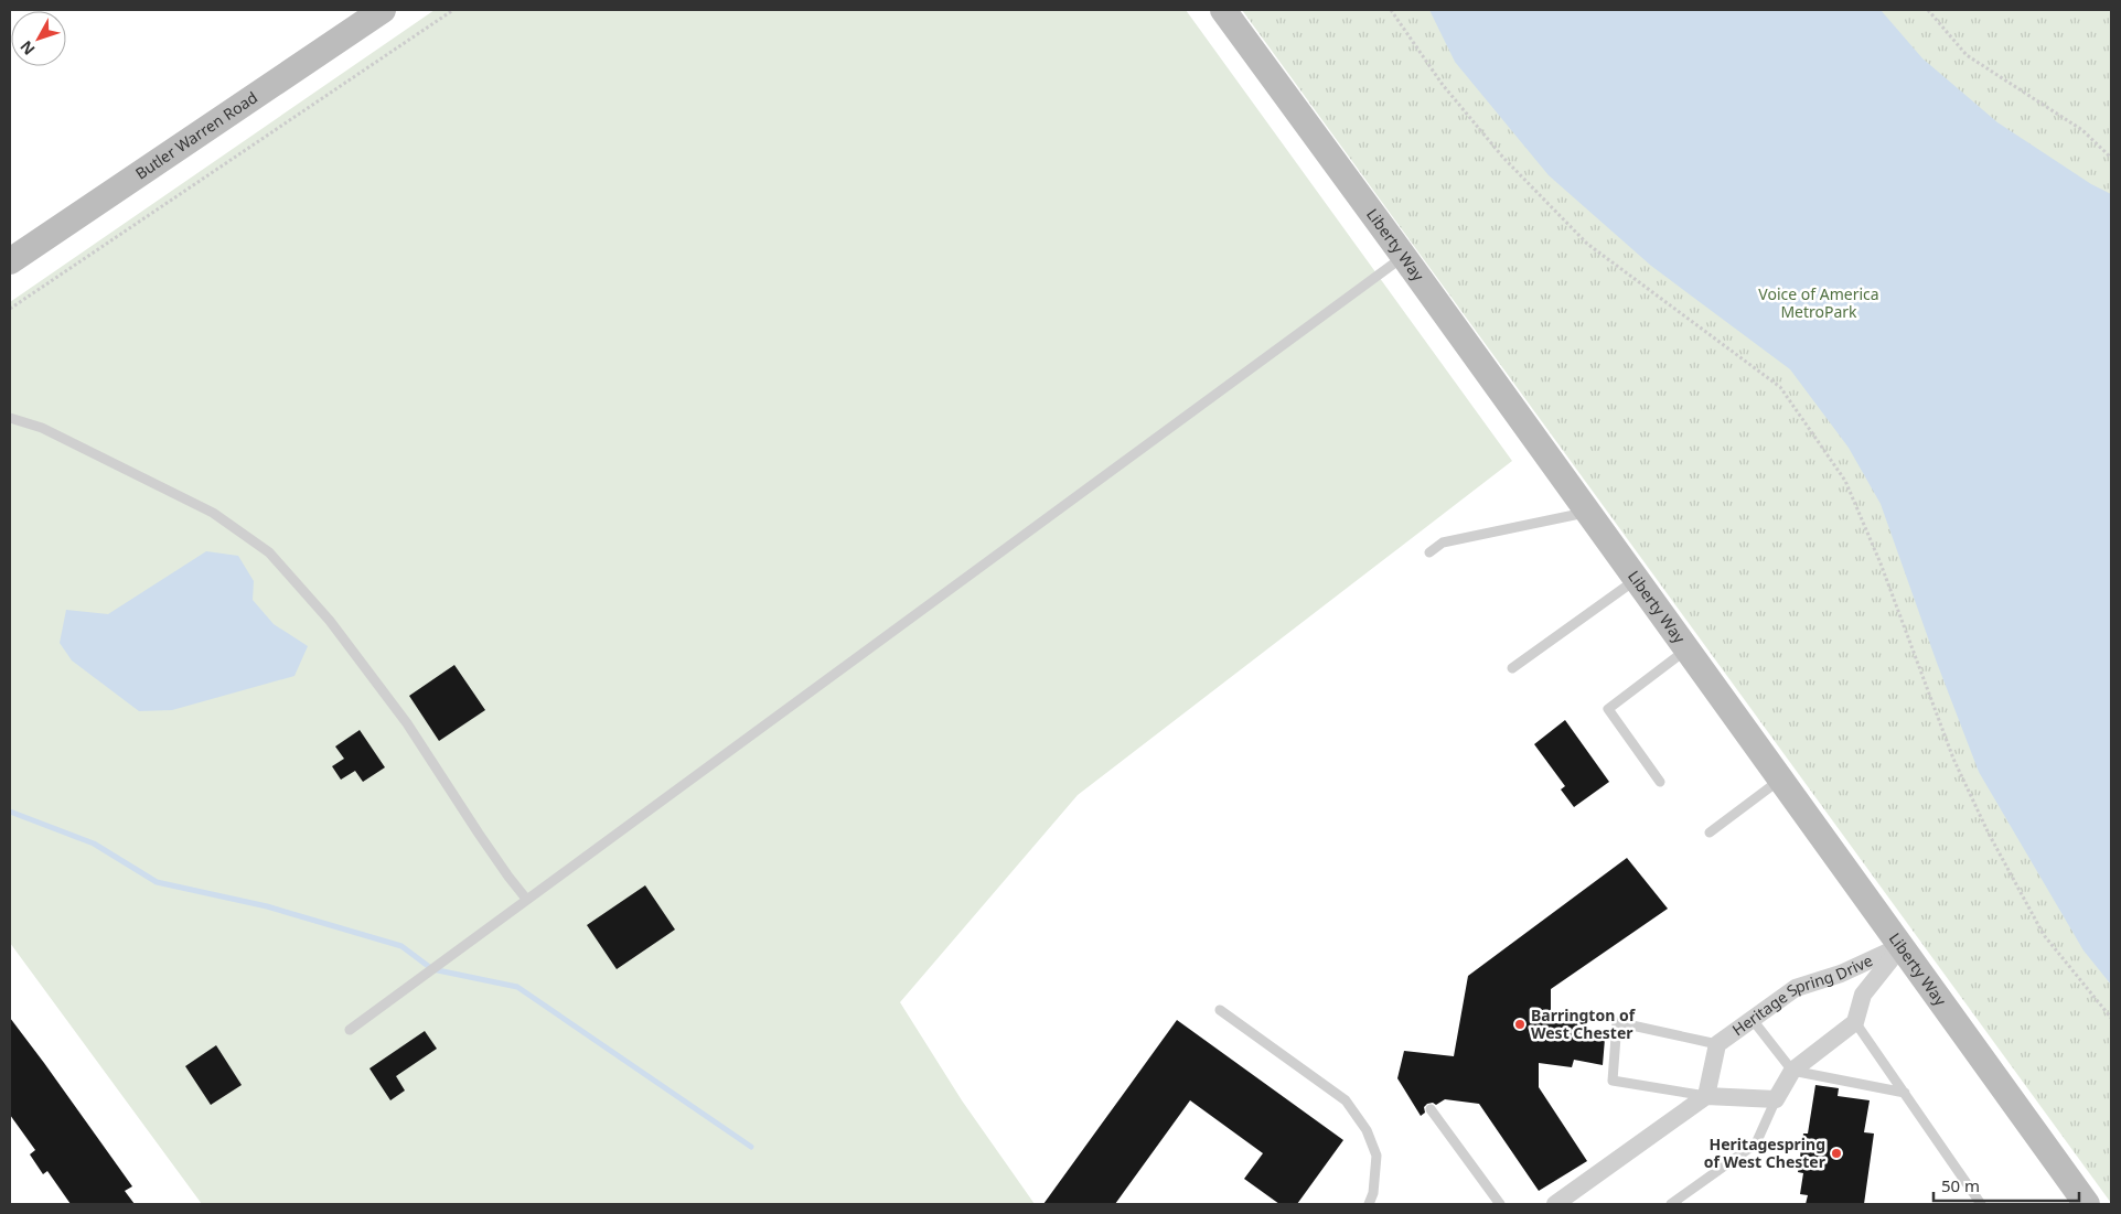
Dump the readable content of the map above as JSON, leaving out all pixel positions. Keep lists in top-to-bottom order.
{
  "streets": {
    "main road": ["Butler Warren Road", "Liberty Way"],
    "street": ["Heritage Spring Drive"]
  },
  "crossings": [
    ["Liberty Way", "Heritage Spring Drive"]
  ],
  "parks": ["Voice of America MetroPark"],
  "places": ["Barrington of West Chester", "Heritagespring of West Chester"],
  "scale_bar": "50 m",
  "north": "bottom left"
}
